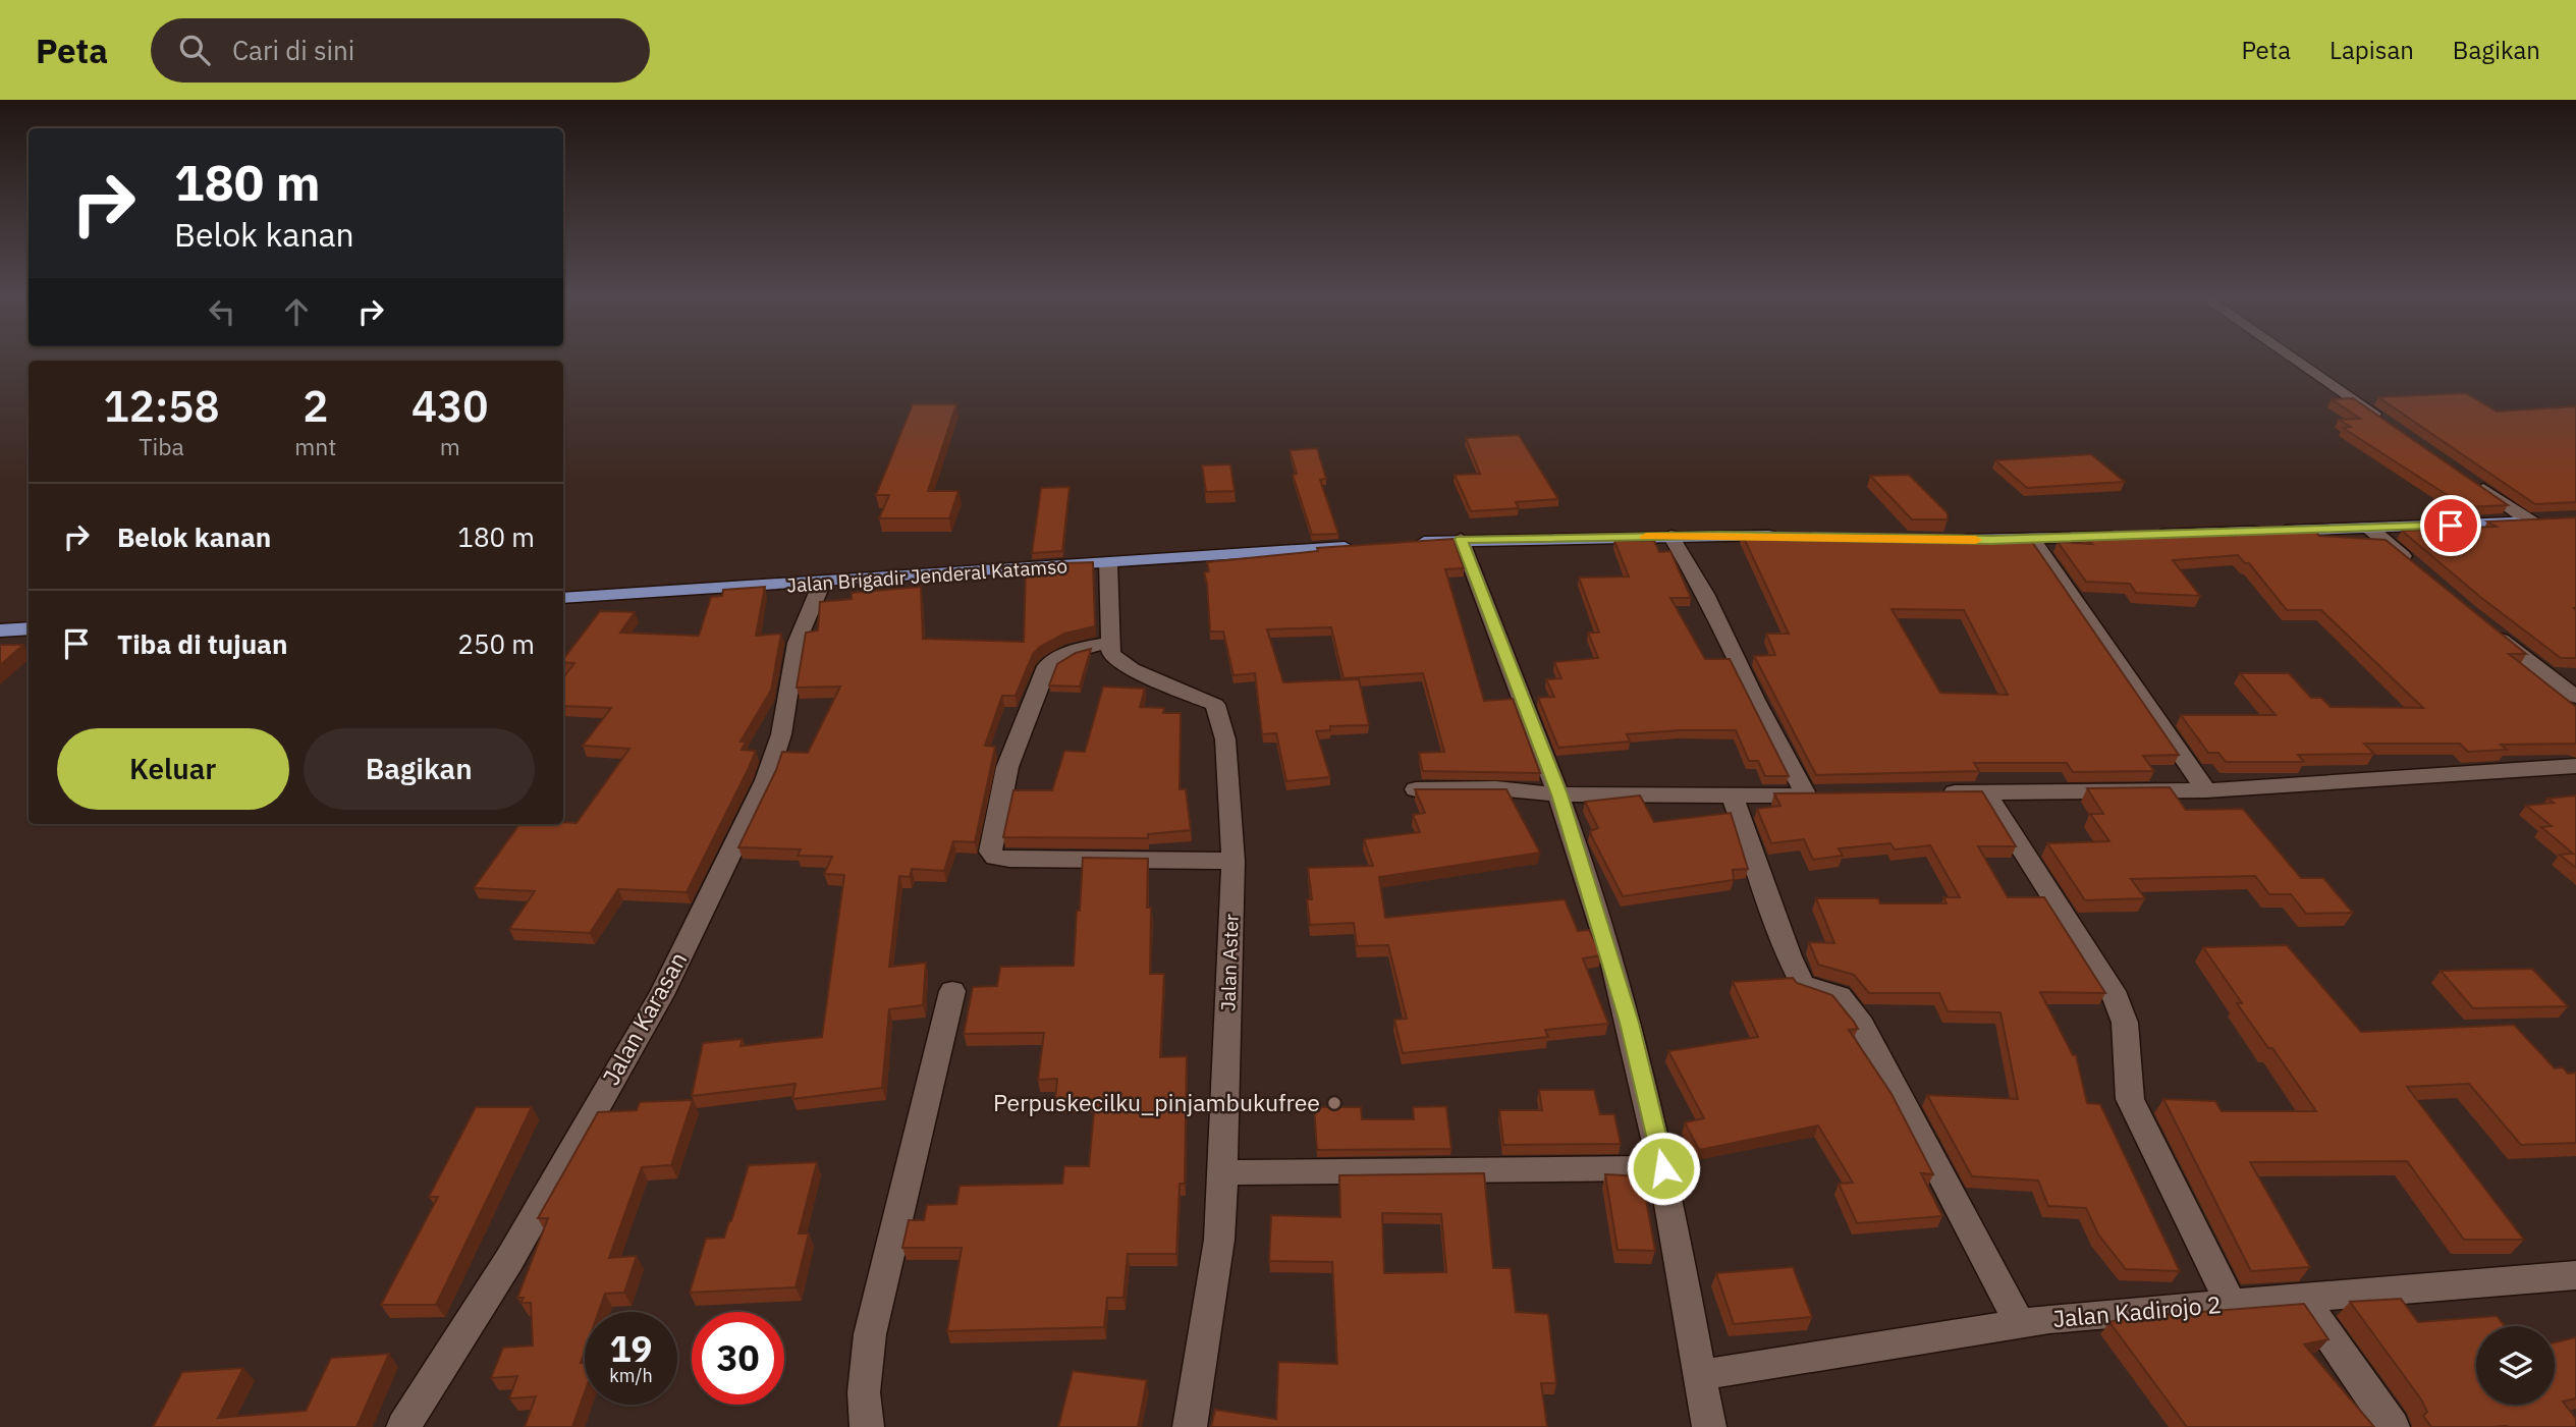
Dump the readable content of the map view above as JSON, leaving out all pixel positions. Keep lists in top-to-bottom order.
{
  "streets": {
    "main road": ["Jalan Brigadir Jenderal Katamso"],
    "street": ["Jalan Aster", "Jalan Karasan", "Jalan Kadirojo 2"]
  },
  "crossings": [
    ["Jalan Brigadir Jenderal Katamso", "Jalan Karasan"]
  ],
  "places": ["Perpuskecilku_pinjambukufree"],
  "page": {
    "header": "Peta",
    "search": "Cari di sini",
    "nav": ["Peta", "Lapisan", "Bagikan"],
    "turn": ["180 m", "Belok kanan"],
    "eta": [
      "12:58",
      "Tiba",
      "2",
      "mnt",
      "430",
      "m"
    ],
    "list": [
      {
        "name": "Belok kanan",
        "value": "180 m"
      },
      {
        "name": "Tiba di tujuan",
        "value": "250 m"
      }
    ],
    "buttons": ["Keluar", "Bagikan"],
    "speed": "19 km/h",
    "limit": "30"
  }
}
